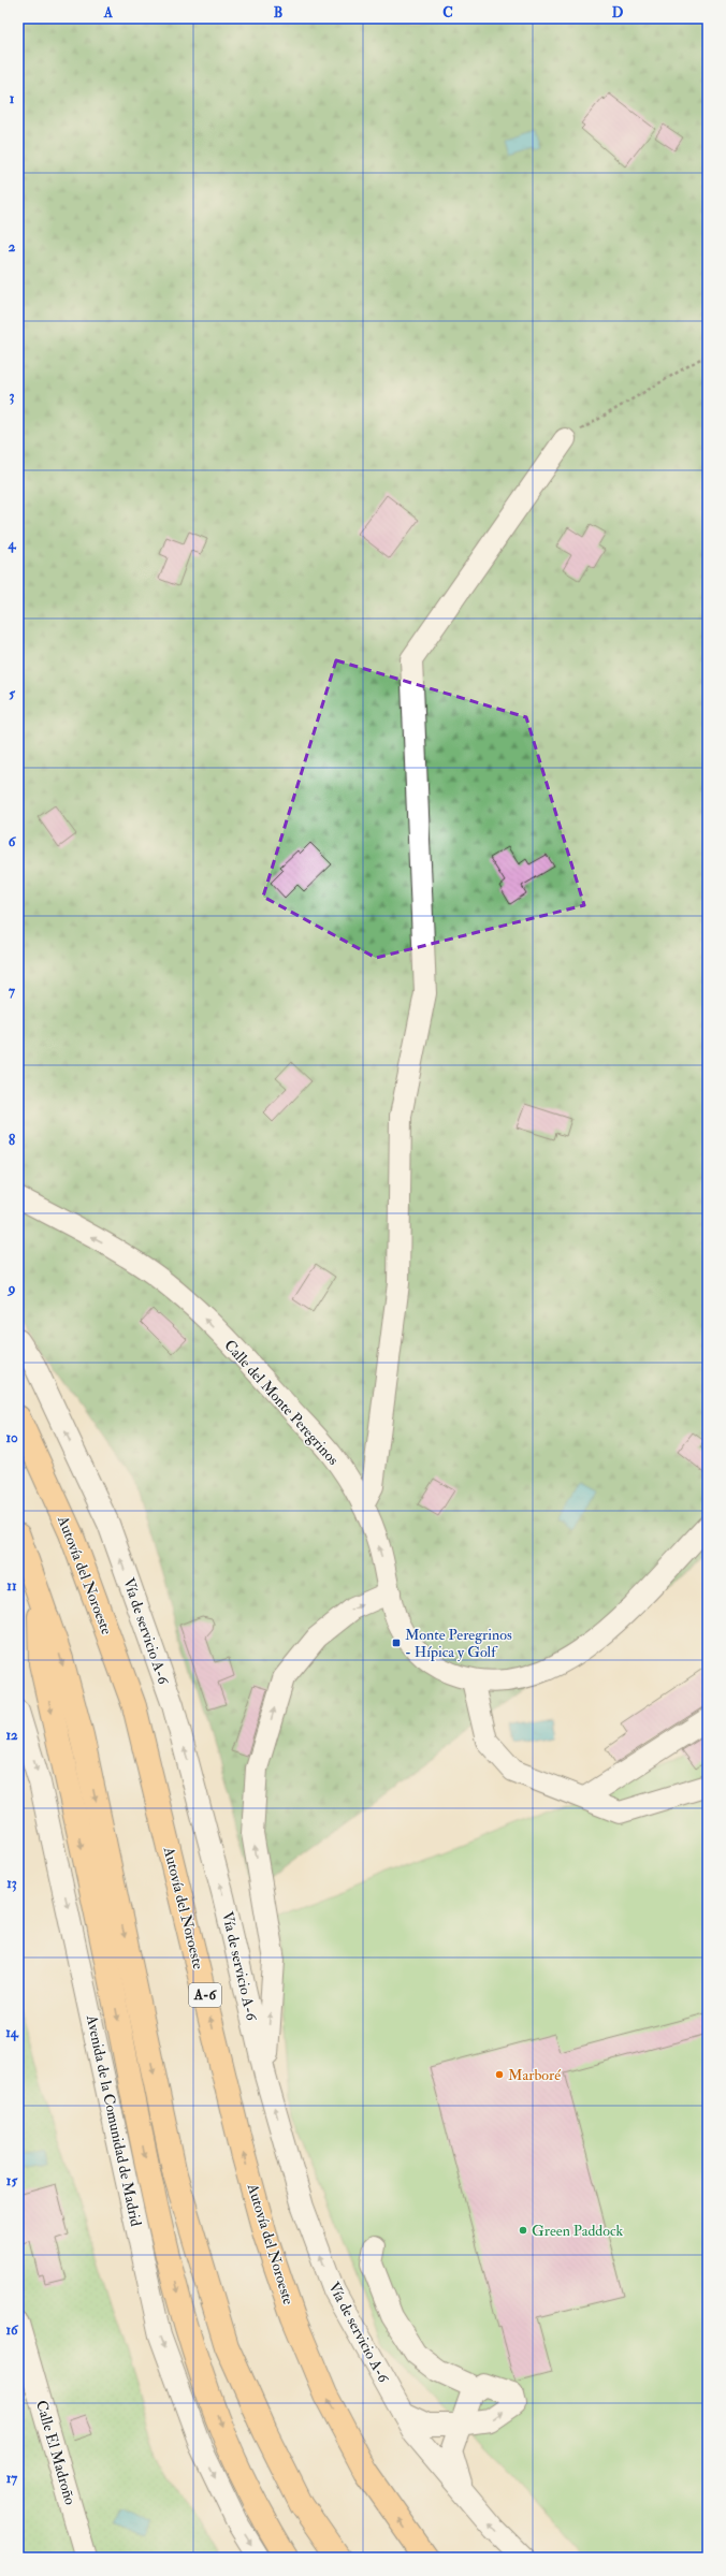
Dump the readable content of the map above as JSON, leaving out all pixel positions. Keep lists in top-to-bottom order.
{
  "streets": {
    "highway": ["Autovía del Noroeste", "A-6"],
    "street": [
      "Calle del Monte Peregrinos",
      "Vía de servicio A-6",
      "Avenida de la Comunidad de Madrid",
      "Calle El Madroño"
    ]
  },
  "one_way": ["Calle del Monte Peregrinos", "Vía de servicio A-6", "Avenida de la Comunidad de Madrid"],
  "places": {
    "transit": ["Monte Peregrinos - Hípica y Golf"],
    "other": ["Marboré", "Green Paddock"]
  },
  "grid": {
    "columns": [
      "A",
      "B",
      "C",
      "D"
    ],
    "rows": [
      "1",
      "2",
      "3",
      "4",
      "5",
      "6",
      "7",
      "8",
      "9",
      "10",
      "11",
      "12",
      "13",
      "14",
      "15",
      "16",
      "17"
    ]
  }
}
